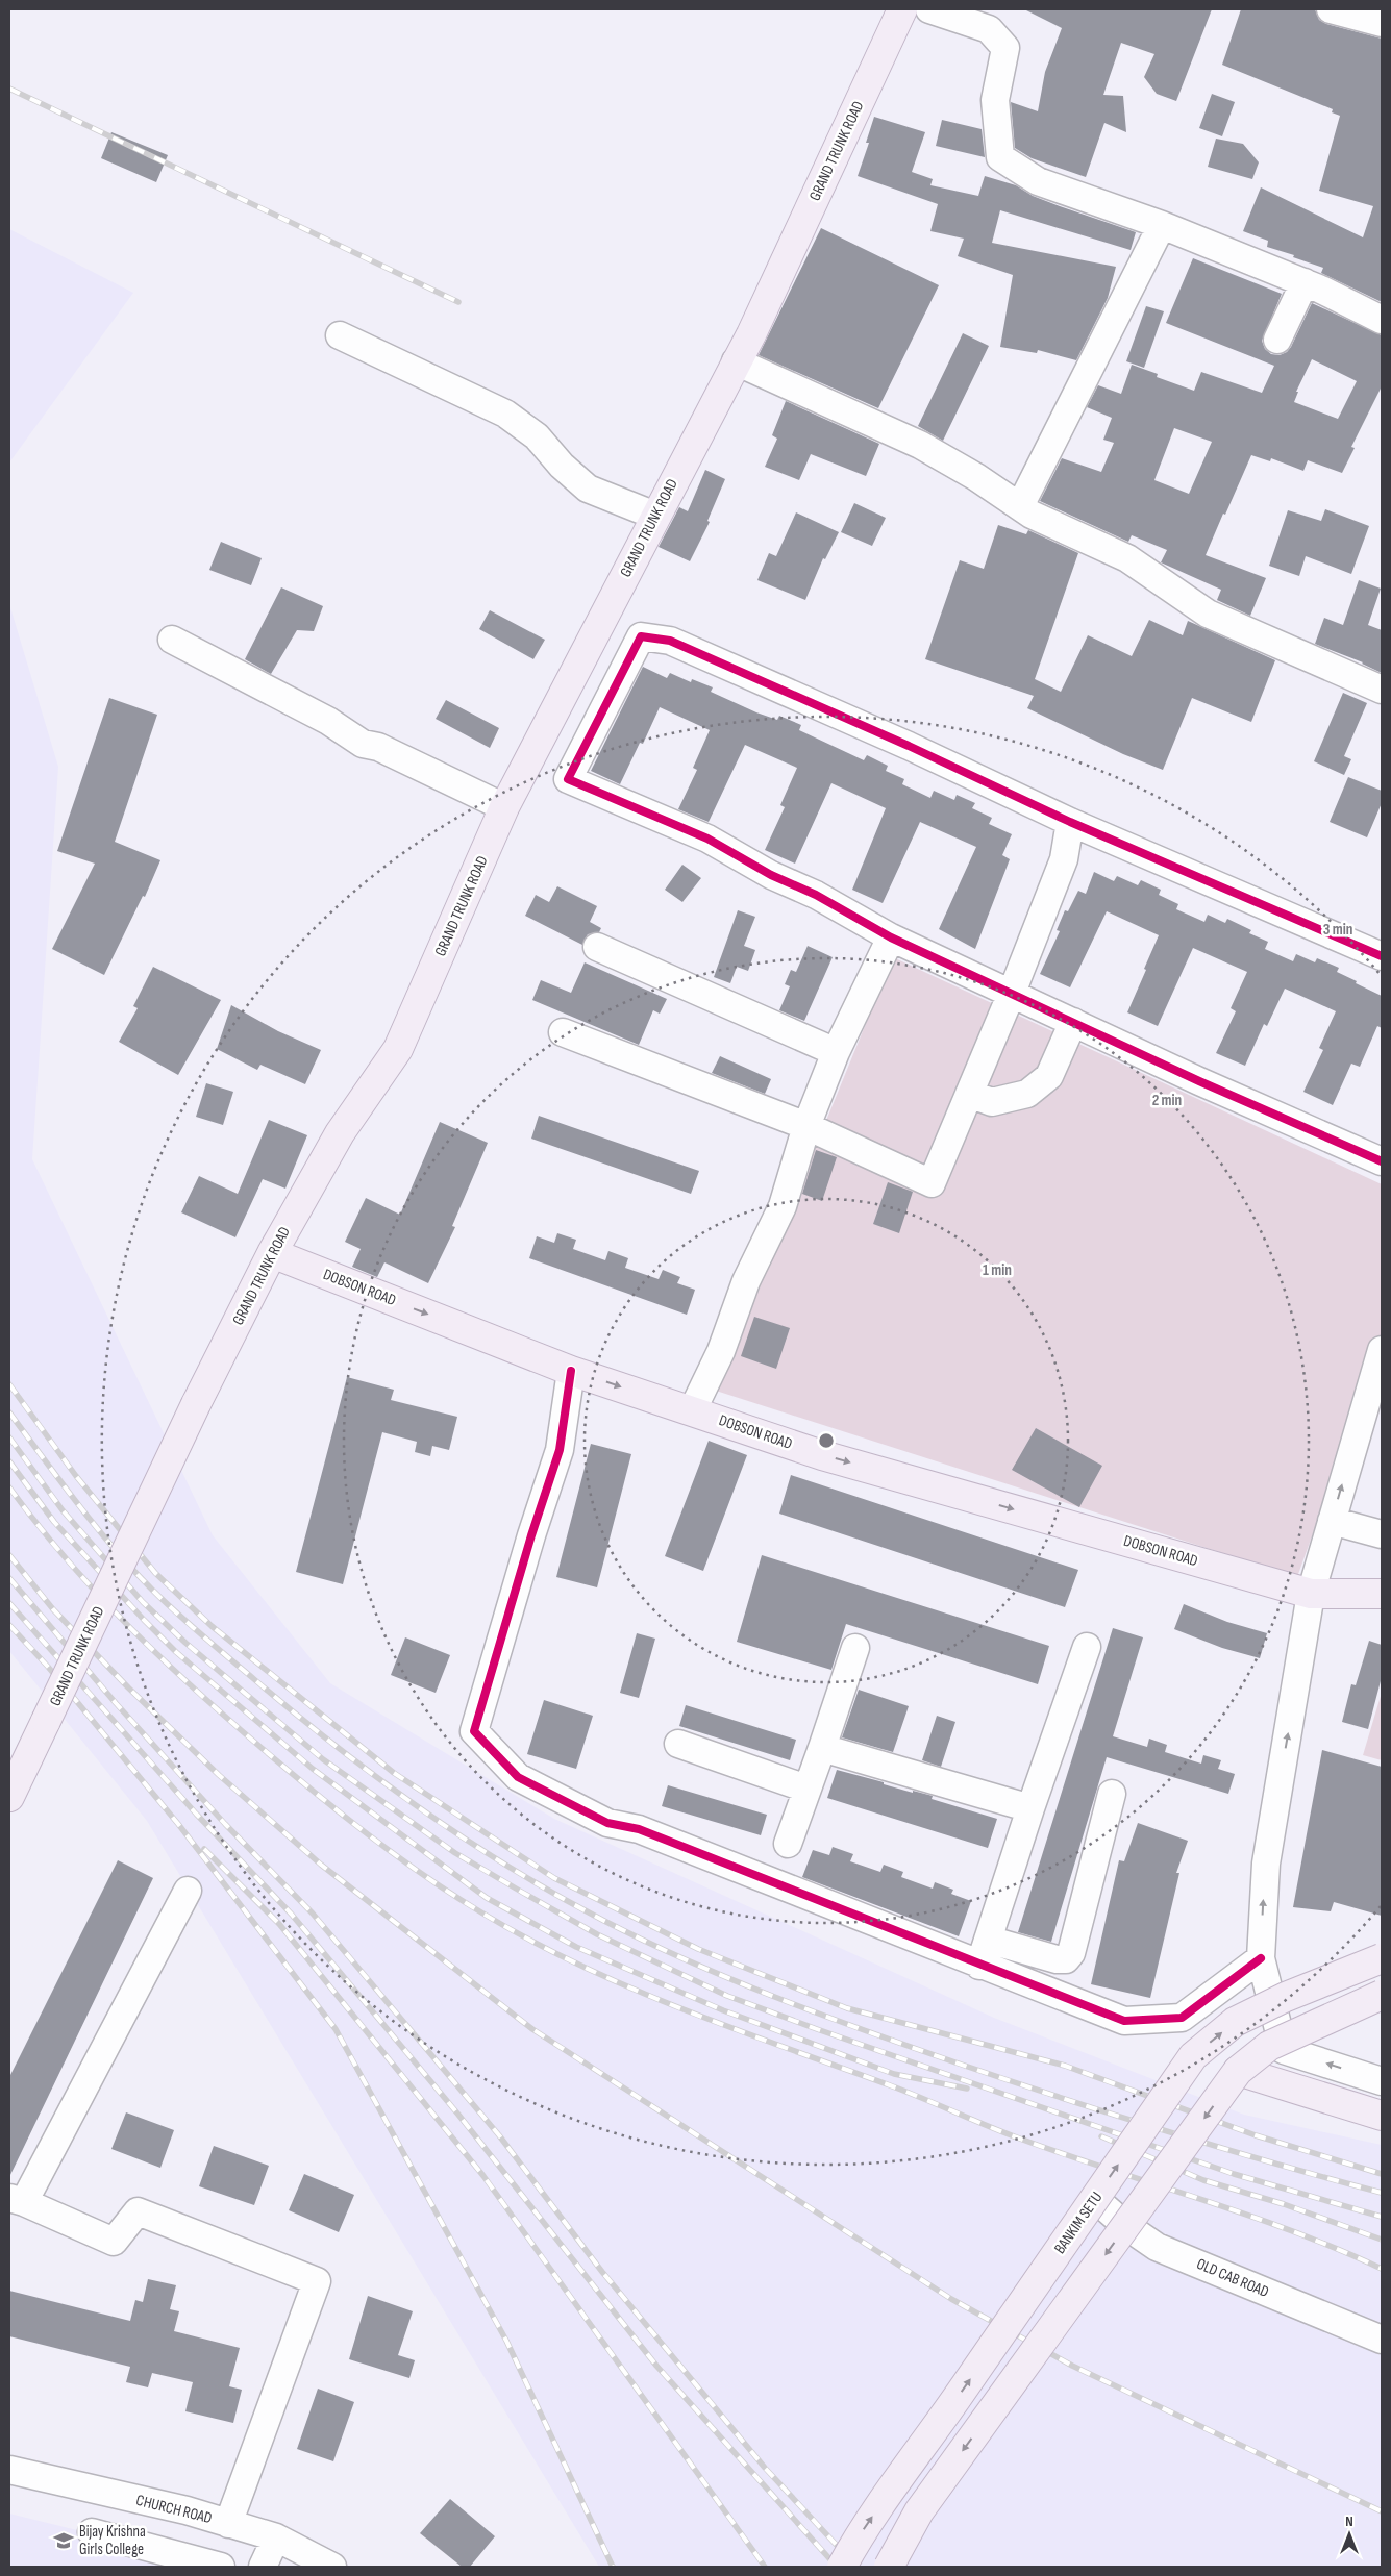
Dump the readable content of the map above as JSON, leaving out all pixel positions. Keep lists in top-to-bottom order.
{
  "streets": {
    "main road": ["GRAND TRUNK ROAD", "DOBSON ROAD", "BANKIM SETU"],
    "street": ["OLD CAB ROAD", "CHURCH ROAD"]
  },
  "crossings": [
    ["GRAND TRUNK ROAD", "DOBSON ROAD"],
    ["BANKIM SETU", "OLD CAB ROAD"]
  ],
  "one_way": ["DOBSON ROAD"],
  "places": {
    "school or university": ["Bijay Krishna Girls College"]
  },
  "north": "top",
  "rings": ["3 min", "2 min", "1 min"]
}
